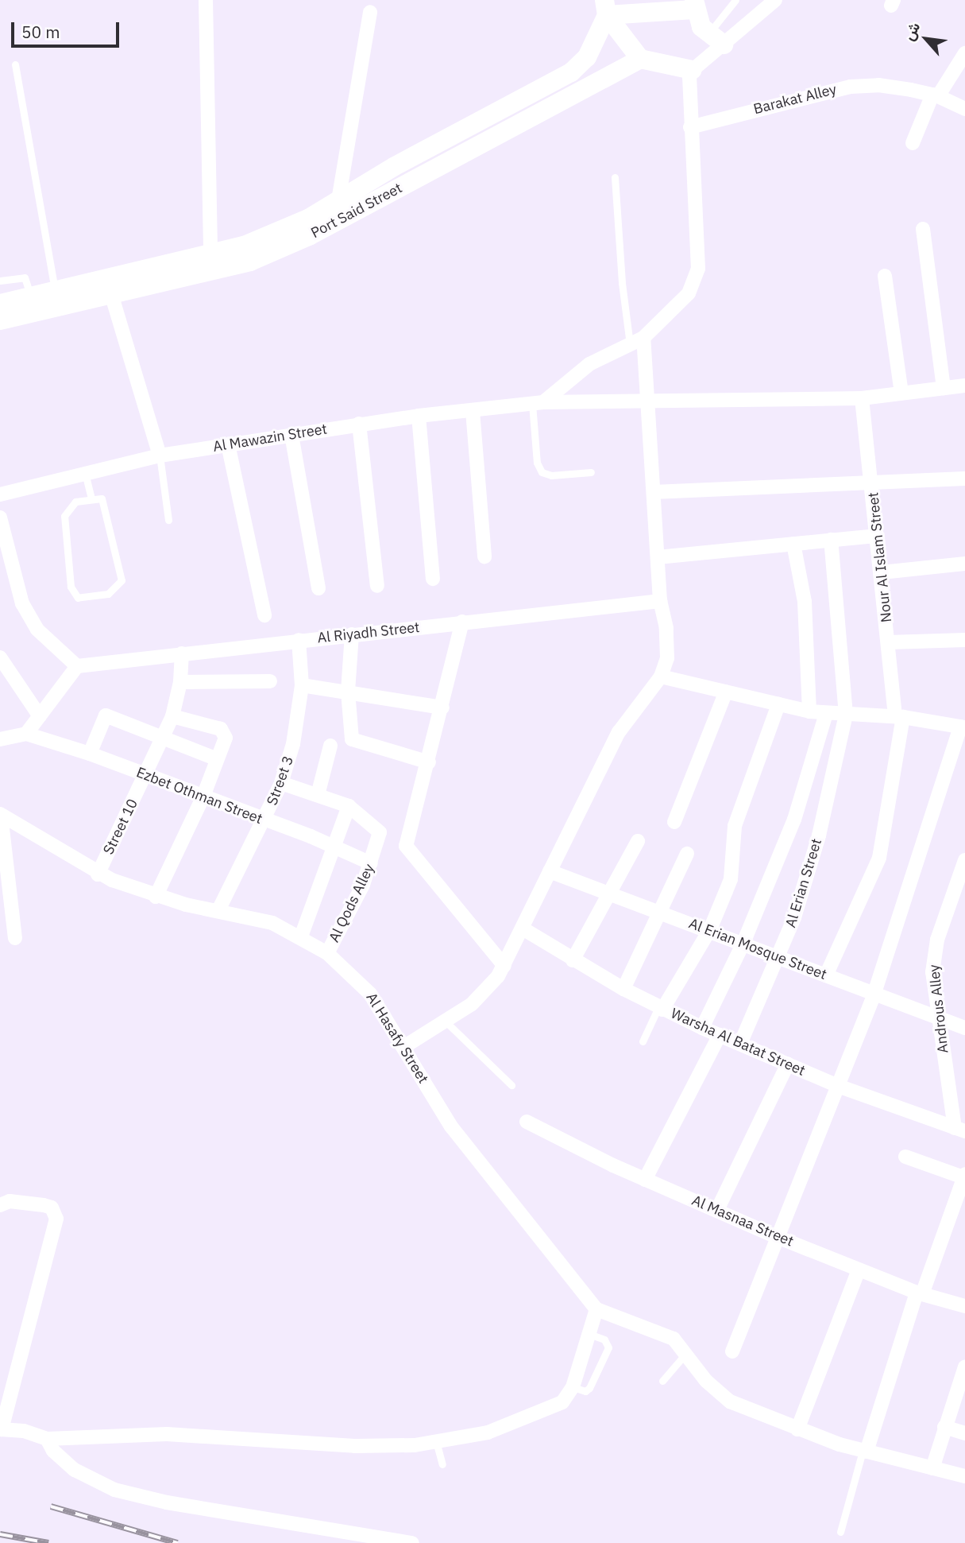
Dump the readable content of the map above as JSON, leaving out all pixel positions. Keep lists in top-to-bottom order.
{
  "streets": {
    "main road": ["Port Said Street"],
    "street": [
      "Barakat Alley",
      "Al Mawazin Street",
      "Nour Al Islam Street",
      "Al Riyadh Street",
      "Street 3",
      "Ezbet Othman Street",
      "Street 10",
      "Al Erian Street",
      "Al Qods Alley",
      "Al Erian Mosque Street",
      "Androus Alley",
      "Al Hasafy Street",
      "Warsha Al Batat Street",
      "Al Masnaa Street"
    ]
  },
  "crossings": [
    ["Al Mawazin Street", "Nour Al Islam Street"],
    ["Nour Al Islam Street", "Al Erian Mosque Street"],
    ["Al Riyadh Street", "Street 3"],
    ["Al Riyadh Street", "Street 10"],
    ["Street 3", "Ezbet Othman Street"],
    ["Street 3", "Al Qods Alley"],
    ["Street 3", "Al Hasafy Street"],
    ["Ezbet Othman Street", "Street 10"],
    ["Ezbet Othman Street", "Al Qods Alley"],
    ["Street 10", "Al Hasafy Street"],
    ["Al Erian Street", "Al Erian Mosque Street"],
    ["Al Erian Street", "Warsha Al Batat Street"],
    ["Al Qods Alley", "Al Hasafy Street"],
    ["Al Erian Mosque Street", "Androus Alley"],
    ["Androus Alley", "Warsha Al Batat Street"]
  ],
  "scale_bar": "50 m",
  "north": "top left"
}
